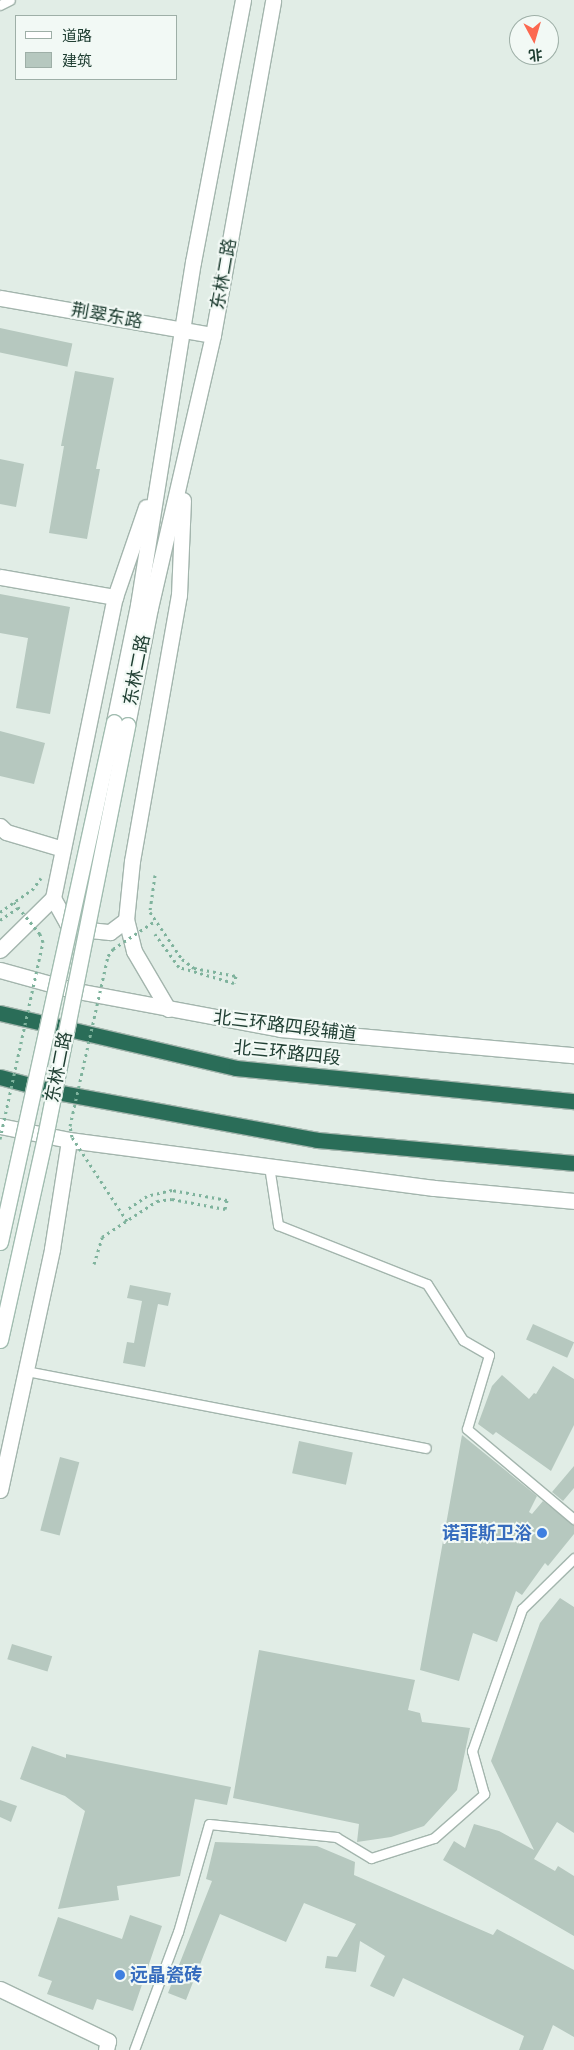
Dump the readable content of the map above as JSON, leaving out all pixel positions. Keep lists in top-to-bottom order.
{
  "streets": {
    "highway": ["北三环路四段"],
    "main road": ["东林二路", "荆翠东路", "北三环路四段辅道"]
  },
  "crossings": [
    ["东林二路", "荆翠东路"]
  ],
  "places": ["诺菲斯卫浴", "远晶瓷砖"],
  "legend": ["道路", "建筑"],
  "north": "bottom"
}
